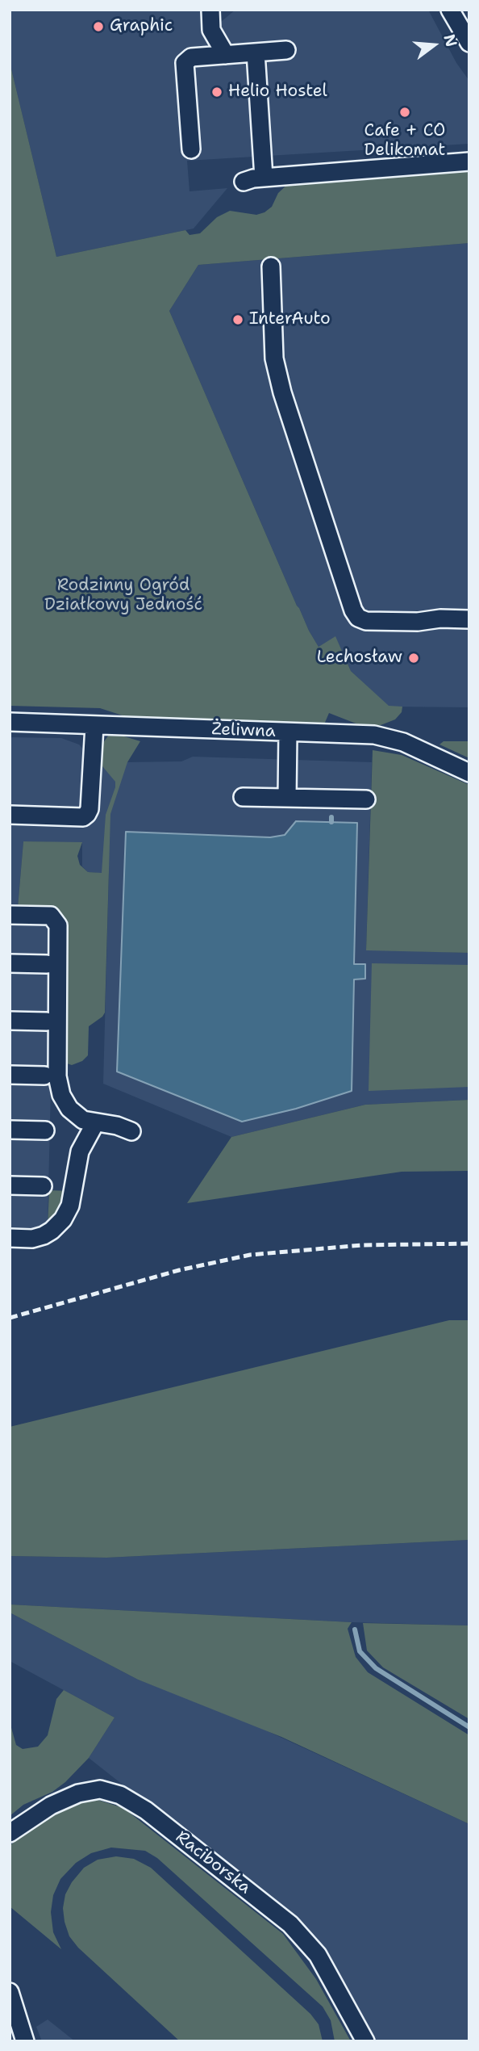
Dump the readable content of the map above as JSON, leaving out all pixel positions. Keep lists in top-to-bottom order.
{
  "streets": {
    "street": ["Żeliwna", "Raciborska"]
  },
  "parks": ["Rodzinny Ogród Działkowy Jedność"],
  "places": [
    "Graphic",
    "Helio Hostel",
    "Cafe + CO Delikomat",
    "InterAuto",
    "Lechosław"
  ],
  "north": "right"
}
